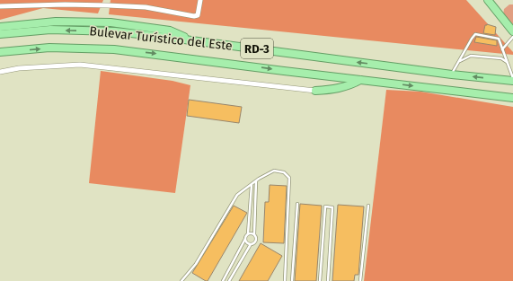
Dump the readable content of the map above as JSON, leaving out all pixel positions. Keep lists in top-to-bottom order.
{
  "streets": {
    "highway": ["Bulevar Turístico del Este", "RD-3"]
  }
}
